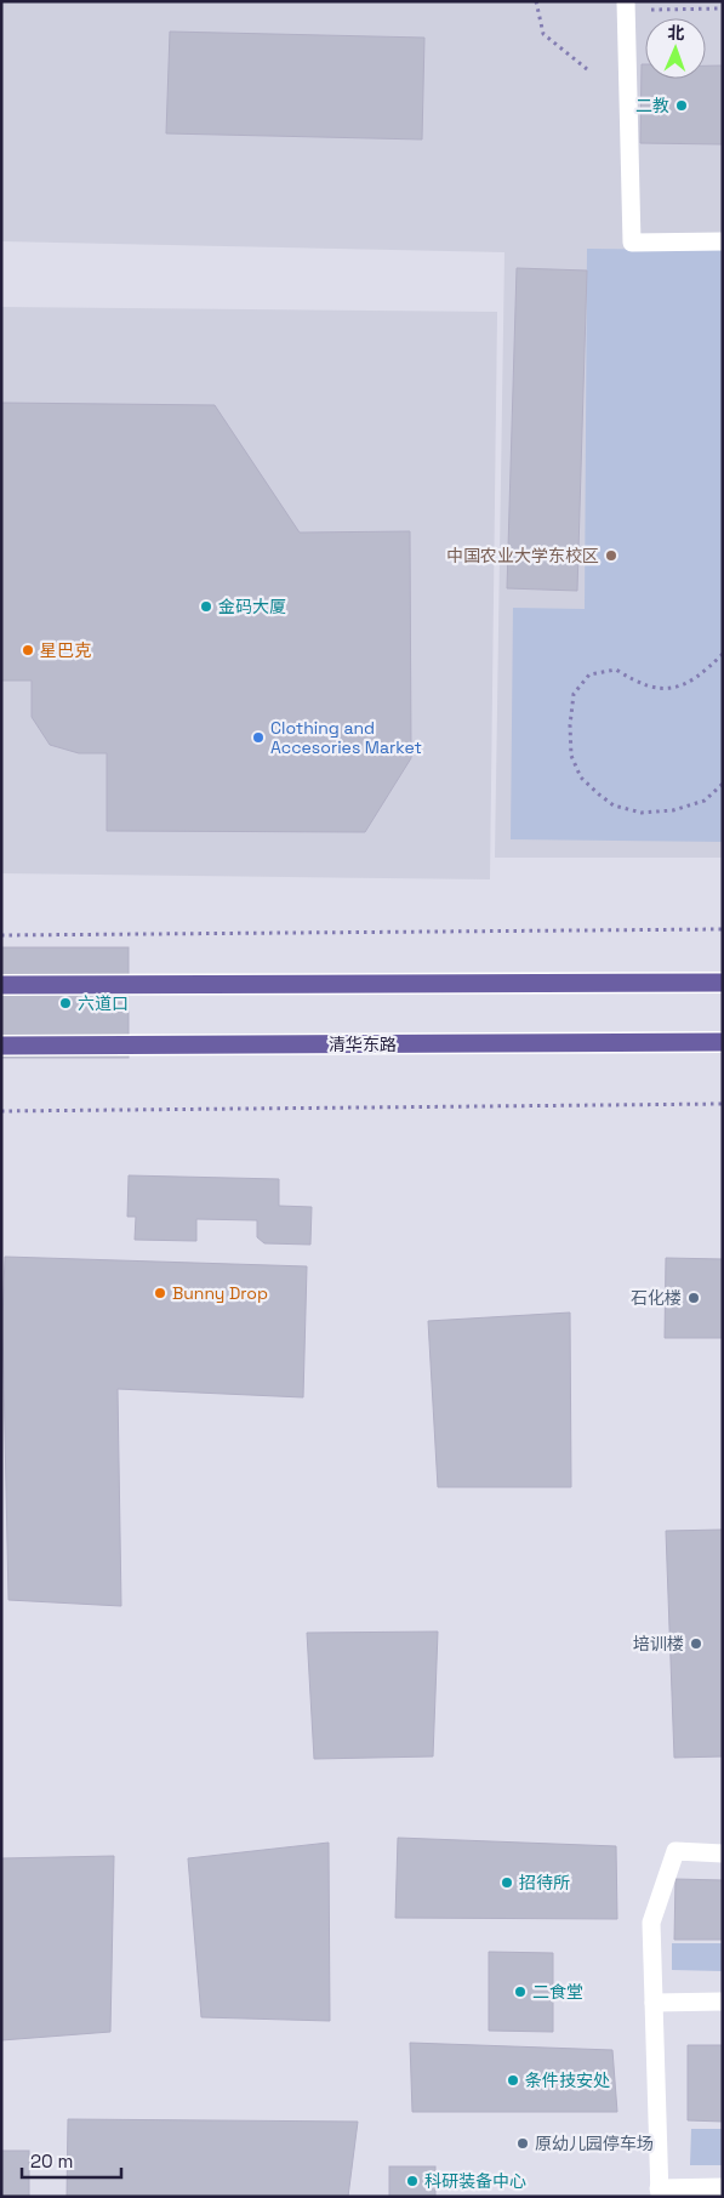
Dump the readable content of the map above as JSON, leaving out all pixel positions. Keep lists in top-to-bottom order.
{
  "streets": {
    "main road": ["清华东路"]
  },
  "places": [
    "二教",
    "中国农业大学东校区",
    "金码大厦",
    "星巴克",
    "Clothing and Accesories Market",
    "六道口",
    "Bunny Drop",
    "石化楼",
    "培训楼",
    "招待所",
    "二食堂",
    "条件技安处",
    "原幼儿园停车场",
    "科研装备中心"
  ],
  "scale_bar": "20 m",
  "north": "top"
}
